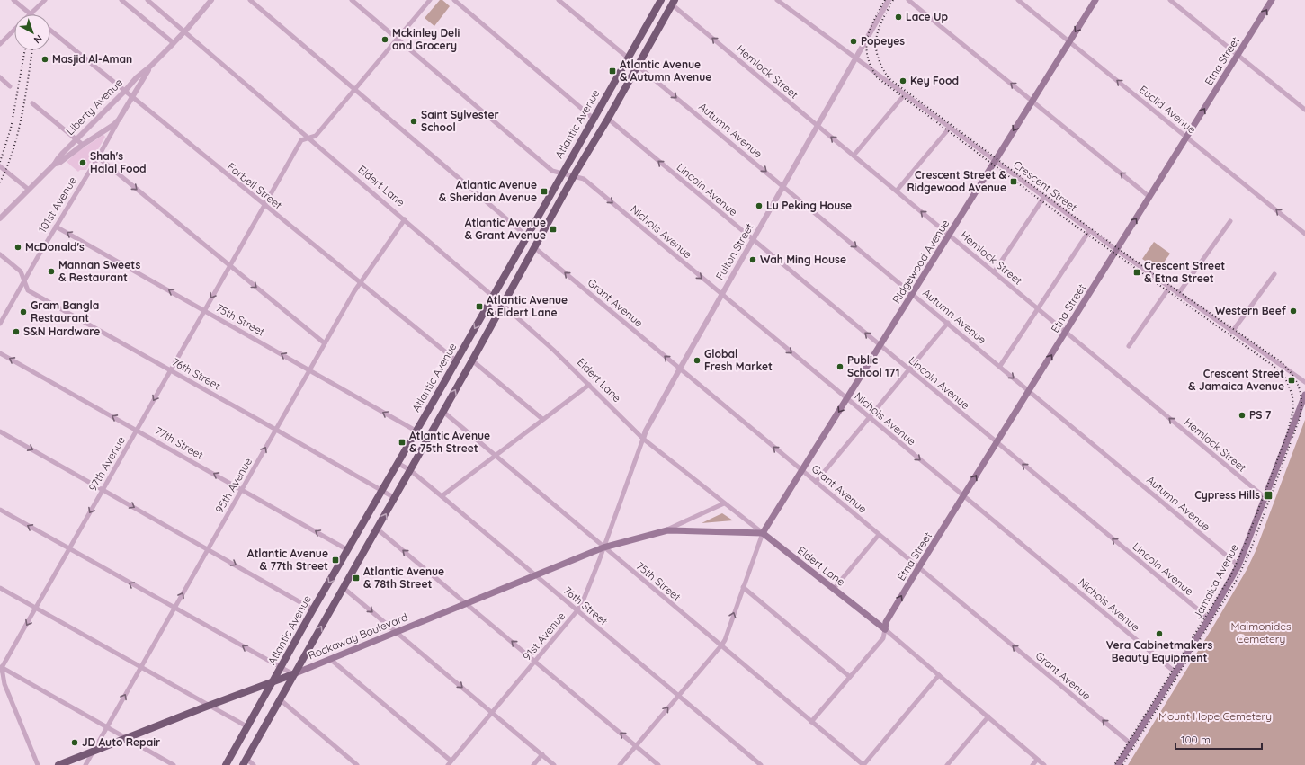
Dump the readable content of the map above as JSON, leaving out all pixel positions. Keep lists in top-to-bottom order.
{
  "streets": {
    "main road": [
      "Etna Street",
      "Atlantic Avenue",
      "Eldert Lane",
      "Ridgewood Avenue",
      "Jamaica Avenue",
      "Rockaway Boulevard"
    ],
    "street": [
      "Hemlock Street",
      "Liberty Avenue",
      "Euclid Avenue",
      "Autumn Avenue",
      "Forbell Street",
      "Crescent Street",
      "Lincoln Avenue",
      "101st Avenue",
      "Nichols Avenue",
      "Fulton Street",
      "Grant Avenue",
      "75th Street",
      "76th Street",
      "77th Street",
      "97th Avenue",
      "95th Avenue",
      "91st Avenue"
    ]
  },
  "crossings": [
    ["Etna Street", "Hemlock Street"],
    ["Etna Street", "Euclid Avenue"],
    ["Etna Street", "Autumn Avenue"],
    ["Etna Street", "Eldert Lane"],
    ["Etna Street", "Crescent Street"],
    ["Etna Street", "Lincoln Avenue"],
    ["Etna Street", "Nichols Avenue"],
    ["Etna Street", "Grant Avenue"],
    ["Hemlock Street", "Atlantic Avenue"],
    ["Hemlock Street", "Fulton Street"],
    ["Hemlock Street", "Ridgewood Avenue"],
    ["Hemlock Street", "Jamaica Avenue"],
    ["Liberty Avenue", "Forbell Street"],
    ["Liberty Avenue", "Eldert Lane"],
    ["Liberty Avenue", "101st Avenue"],
    ["Euclid Avenue", "Ridgewood Avenue"],
    ["Atlantic Avenue", "Autumn Avenue"],
    ["Atlantic Avenue", "Forbell Street"],
    ["Atlantic Avenue", "Eldert Lane"],
    ["Atlantic Avenue", "Lincoln Avenue"],
    ["Atlantic Avenue", "Nichols Avenue"],
    ["Atlantic Avenue", "Grant Avenue"],
    ["Atlantic Avenue", "75th Street"],
    ["Atlantic Avenue", "76th Street"],
    ["Atlantic Avenue", "77th Street"],
    ["Atlantic Avenue", "Rockaway Boulevard"],
    ["Autumn Avenue", "Fulton Street"],
    ["Autumn Avenue", "Ridgewood Avenue"],
    ["Autumn Avenue", "Jamaica Avenue"],
    ["Forbell Street", "101st Avenue"],
    ["Forbell Street", "97th Avenue"],
    ["Forbell Street", "95th Avenue"],
    ["Eldert Lane", "Fulton Street"],
    ["Eldert Lane", "Ridgewood Avenue"],
    ["Eldert Lane", "97th Avenue"],
    ["Eldert Lane", "95th Avenue"],
    ["Eldert Lane", "Rockaway Boulevard"],
    ["Eldert Lane", "91st Avenue"],
    ["Crescent Street", "Fulton Street"],
    ["Crescent Street", "Ridgewood Avenue"],
    ["Lincoln Avenue", "Fulton Street"],
    ["Lincoln Avenue", "Ridgewood Avenue"],
    ["Lincoln Avenue", "Jamaica Avenue"],
    ["101st Avenue", "75th Street"],
    ["101st Avenue", "76th Street"],
    ["Nichols Avenue", "Fulton Street"],
    ["Nichols Avenue", "Ridgewood Avenue"],
    ["Nichols Avenue", "97th Avenue"],
    ["Nichols Avenue", "Jamaica Avenue"],
    ["Fulton Street", "Grant Avenue"],
    ["Fulton Street", "91st Avenue"],
    ["Ridgewood Avenue", "Grant Avenue"],
    ["Ridgewood Avenue", "Rockaway Boulevard"],
    ["Grant Avenue", "Jamaica Avenue"],
    ["75th Street", "97th Avenue"],
    ["75th Street", "95th Avenue"],
    ["75th Street", "Rockaway Boulevard"],
    ["75th Street", "91st Avenue"],
    ["76th Street", "97th Avenue"],
    ["76th Street", "95th Avenue"],
    ["76th Street", "Rockaway Boulevard"],
    ["76th Street", "91st Avenue"],
    ["77th Street", "97th Avenue"],
    ["77th Street", "95th Avenue"],
    ["95th Avenue", "Rockaway Boulevard"],
    ["Rockaway Boulevard", "91st Avenue"]
  ],
  "one_way": [
    "Etna Street",
    "Hemlock Street",
    "Euclid Avenue",
    "Autumn Avenue",
    "Lincoln Avenue",
    "Nichols Avenue",
    "Grant Avenue",
    "75th Street",
    "77th Street"
  ],
  "parks": ["Maimonides Cemetery", "Mount Hope Cemetery"],
  "places": {
    "other": [
      "Lace Up",
      "Mckinley Deli and Grocery",
      "Popeyes",
      "Masjid Al-Aman",
      "Key Food",
      "Saint Sylvester School",
      "Shah's Halal Food",
      "Lu Peking House",
      "McDonald's",
      "Wah Ming House",
      "Mannan Sweets & Restaurant",
      "Western Beef",
      "Gram Bangla Restaurant",
      "S&N Hardware",
      "Global Fresh Market",
      "Public School 171",
      "PS 7",
      "Vera Cabinetmakers Beauty Equipment",
      "JD Auto Repair"
    ],
    "transit": [
      "Atlantic Avenue & Autumn Avenue",
      "Crescent Street & Ridgewood Avenue",
      "Atlantic Avenue & Sheridan Avenue",
      "Atlantic Avenue & Grant Avenue",
      "Crescent Street & Etna Street",
      "Atlantic Avenue & Eldert Lane",
      "Crescent Street & Jamaica Avenue",
      "Atlantic Avenue & 75th Street",
      "Cypress Hills",
      "Atlantic Avenue & 77th Street",
      "Atlantic Avenue & 78th Street"
    ]
  },
  "scale_bar": "100 m",
  "north": "bottom right"
}
